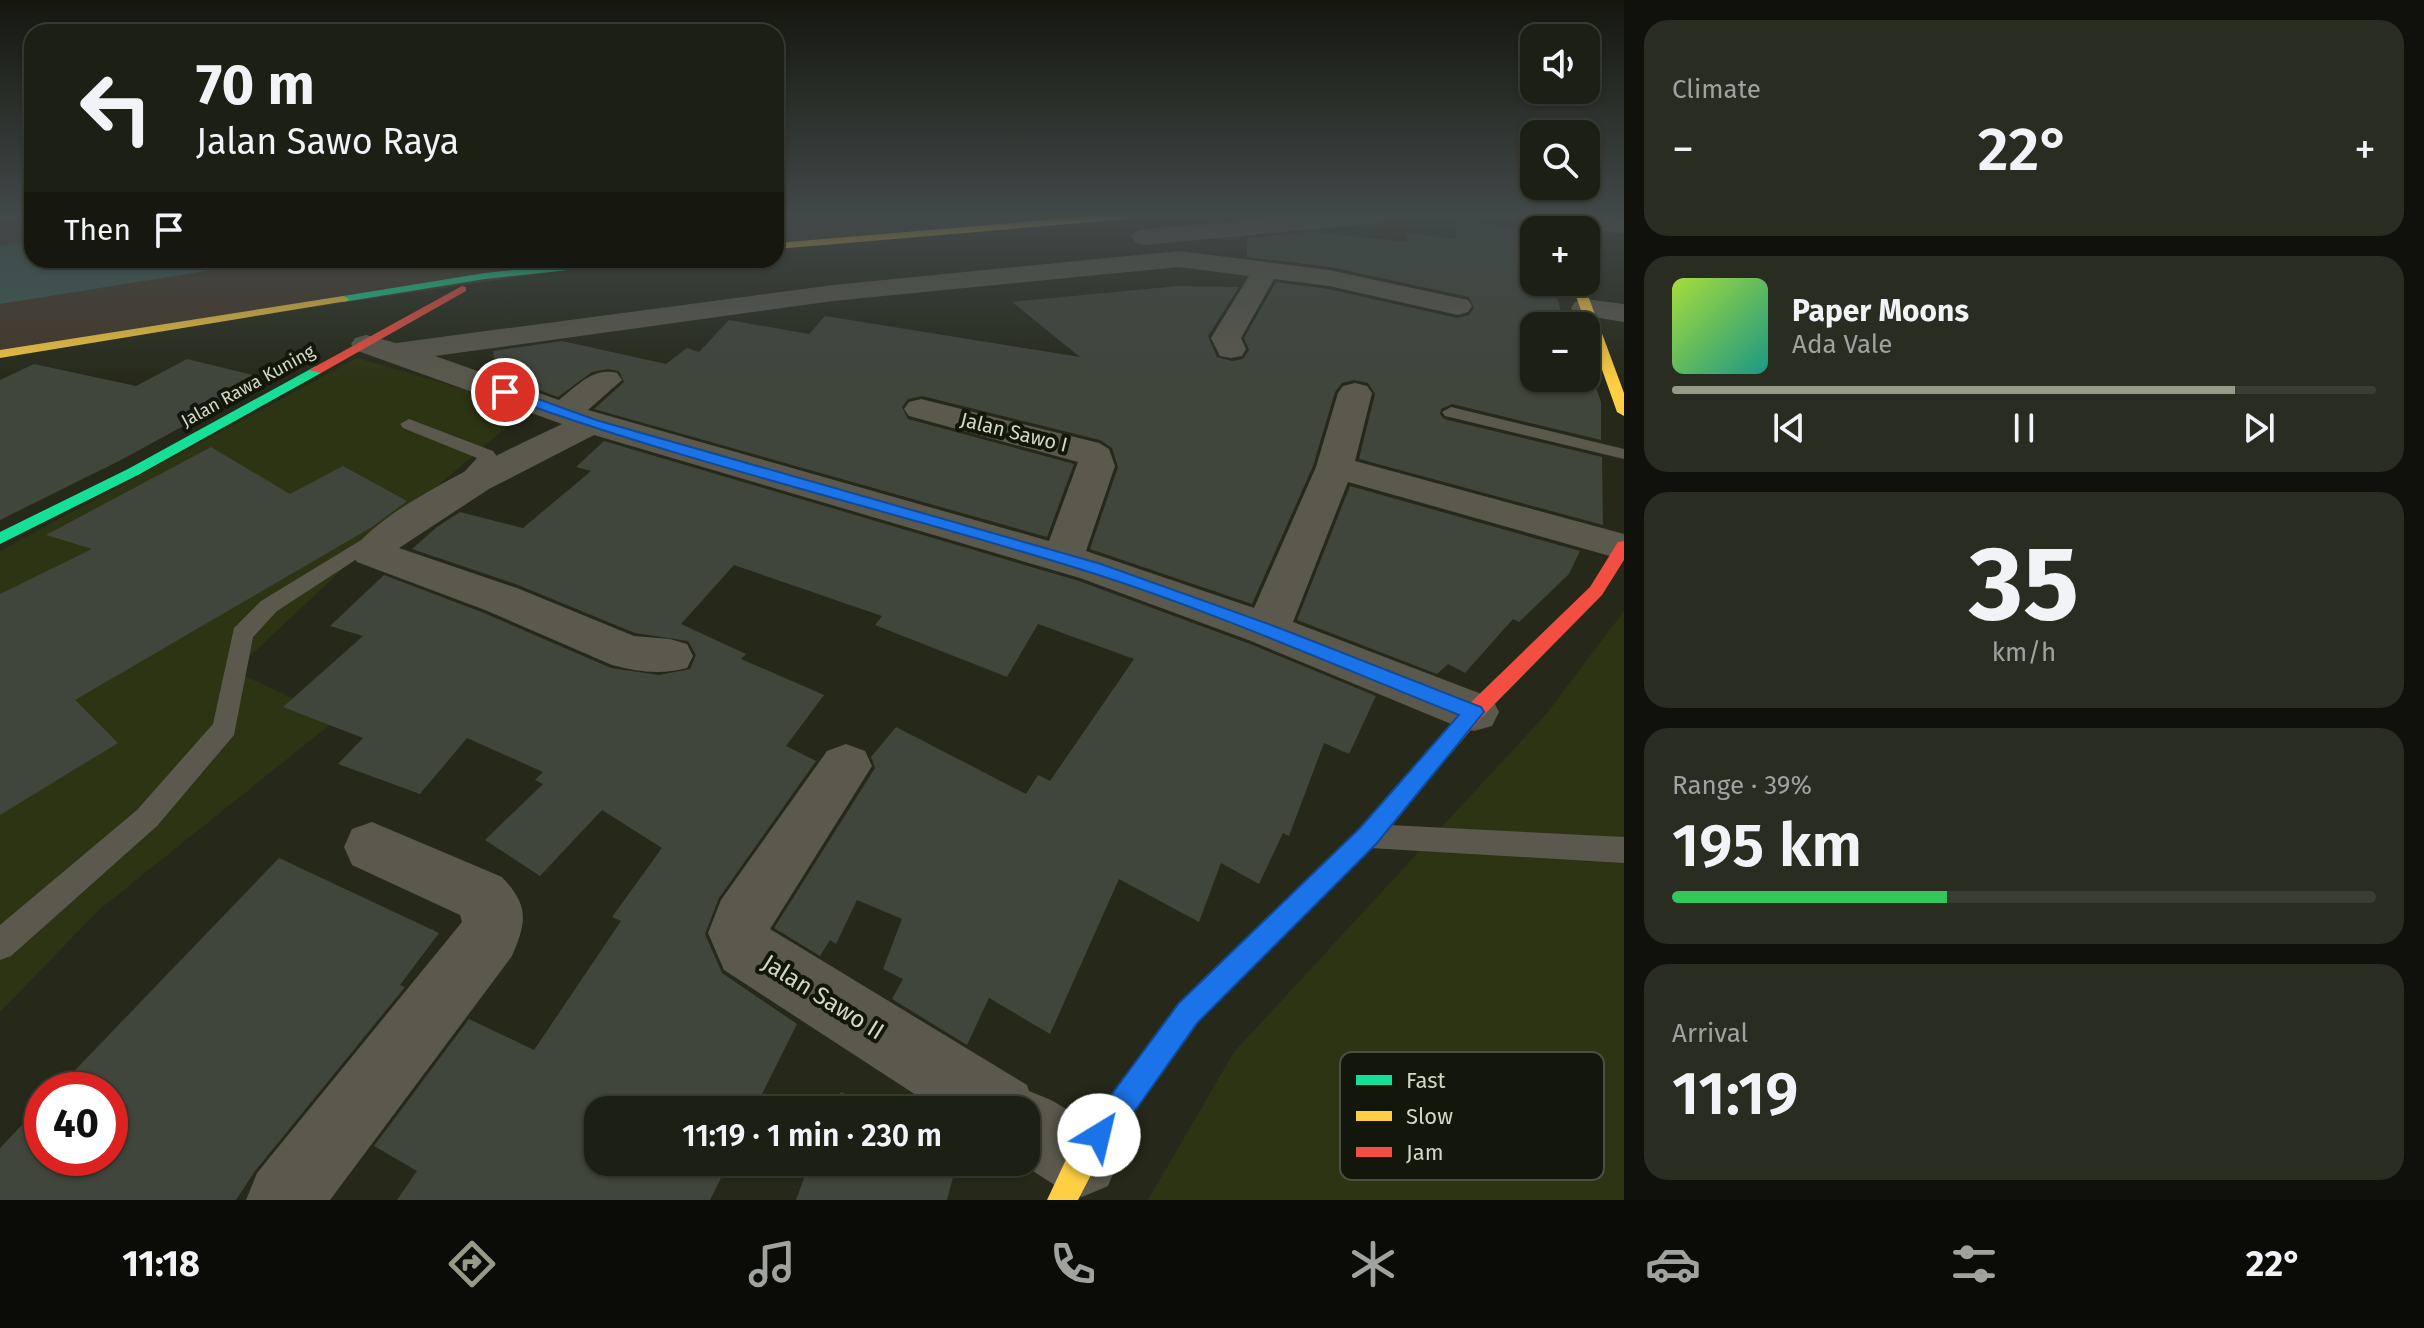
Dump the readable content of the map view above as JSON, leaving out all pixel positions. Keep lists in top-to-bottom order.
{
  "streets": {
    "street": ["Jalan Rawa Kuning", "Jalan Sawo I", "Jalan Sawo II"]
  },
  "legend": ["Fast", "Slow", "Jam"],
  "page": {
    "tile": [
      "Climate",
      ["35", "km/h"],
      ["Range · 39%", "195 km"],
      ["Arrival", "11:19"]
    ],
    "map_buttons": ["+", "−"],
    "turn": ["70 m", "Jalan Sawo Raya"],
    "heat": ["−", "22°", "+"],
    "then": "Then",
    "song": ["Paper Moons", "Ada Vale"],
    "limit": "40",
    "trip": "11:19 · 1 min · 230 m",
    "tabs": ["11:18", "22°"]
  }
}
